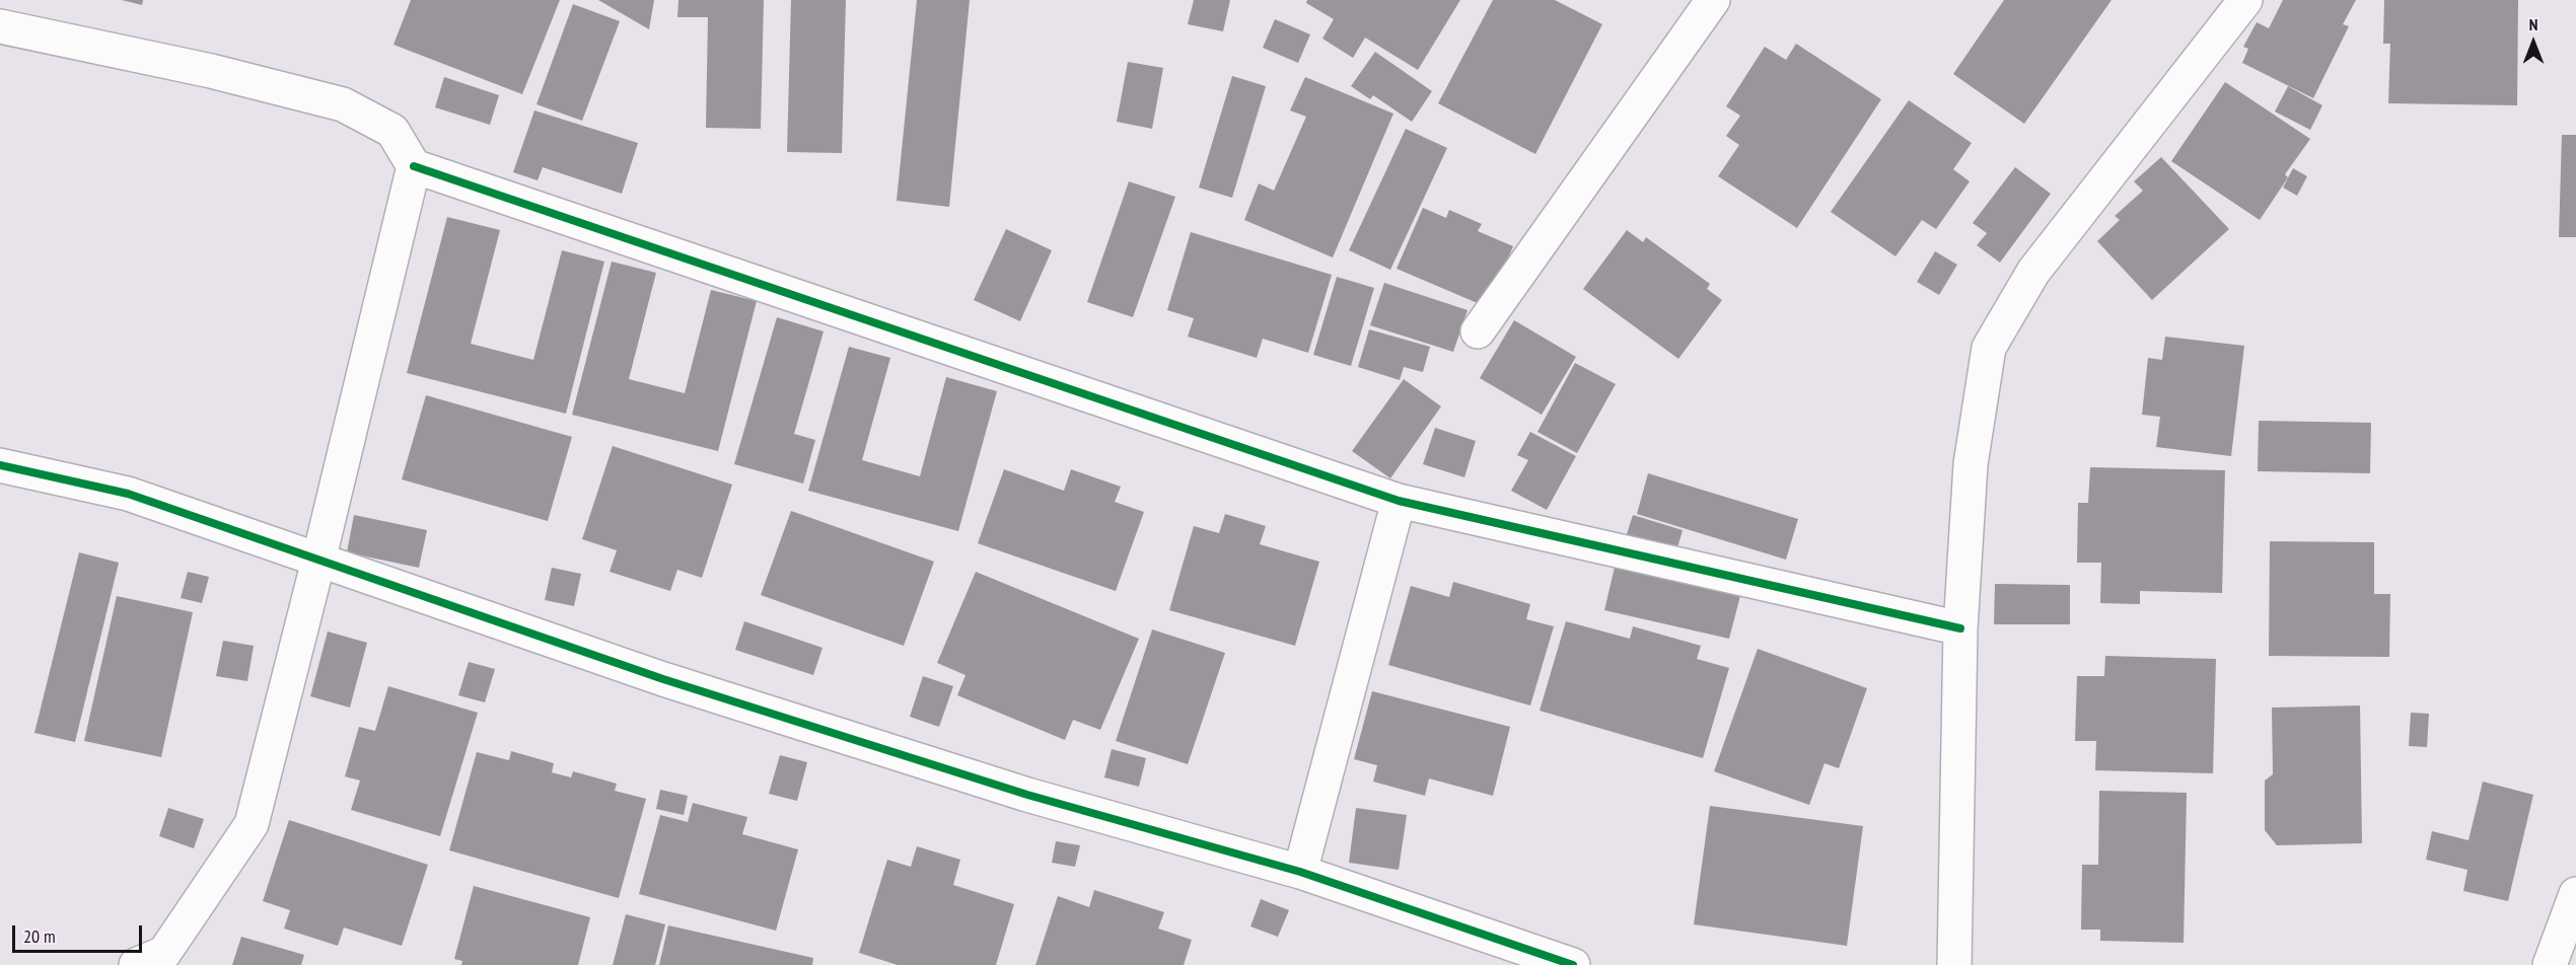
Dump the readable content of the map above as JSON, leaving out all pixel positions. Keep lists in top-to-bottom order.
{
  "scale_bar": "20 m",
  "north": "top"
}
